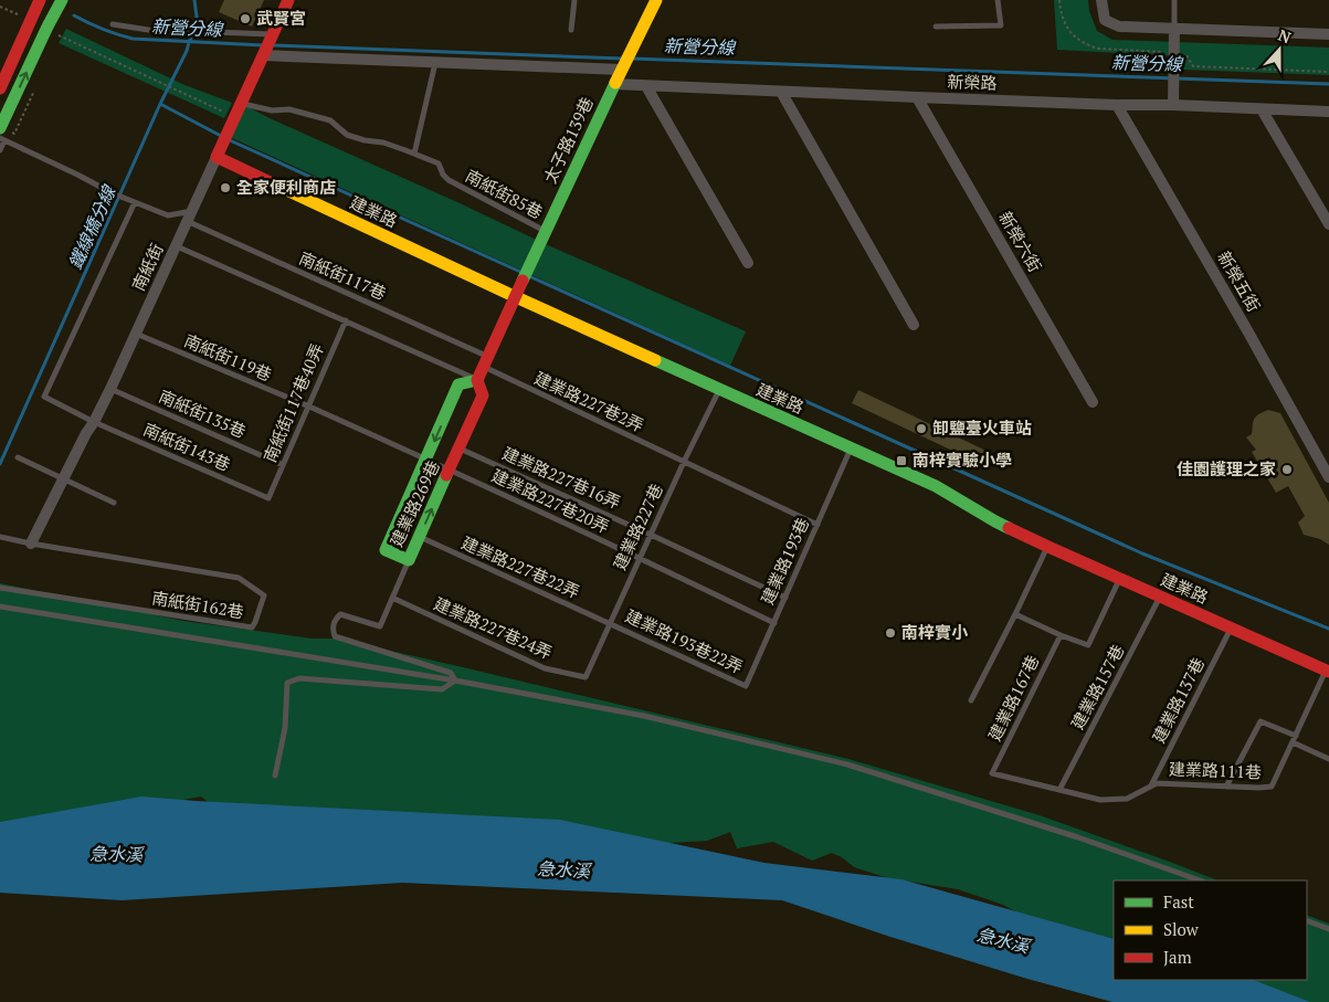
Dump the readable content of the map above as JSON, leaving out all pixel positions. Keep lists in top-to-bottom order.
{
  "streets": {
    "street": [
      "新榮路",
      "太子路139巷",
      "建業路",
      "新榮六街",
      "南紙街",
      "新榮五街",
      "建業路269巷"
    ],
    "lane": [
      "南紙街85巷",
      "南紙街117巷",
      "南紙街119巷",
      "建業路227巷2弄",
      "南紙街117巷40弄",
      "南紙街135巷",
      "南紙街143巷",
      "建業路227巷16弄",
      "建業路227巷20弄",
      "建業路227巷",
      "建業路193巷",
      "建業路227巷22弄",
      "南紙街162巷",
      "建業路227巷24弄",
      "建業路193巷22弄",
      "建業路157巷",
      "建業路167巷",
      "建業路137巷",
      "建業路111巷"
    ]
  },
  "crossings": [
    ["新榮路", "太子路139巷"],
    ["新榮路", "新榮六街"],
    ["新榮路", "新榮五街"],
    ["太子路139巷", "南紙街85巷"],
    ["太子路139巷", "建業路"],
    ["太子路139巷", "建業路269巷"],
    ["南紙街85巷", "南紙街"],
    ["建業路", "南紙街"],
    ["建業路", "建業路269巷"],
    ["建業路", "建業路227巷"],
    ["建業路", "建業路193巷"],
    ["建業路", "建業路157巷"],
    ["建業路", "建業路137巷"],
    ["建業路", "建業路111巷"],
    ["南紙街", "南紙街117巷"],
    ["南紙街", "南紙街119巷"],
    ["南紙街", "南紙街135巷"],
    ["南紙街", "南紙街143巷"],
    ["南紙街", "南紙街162巷"],
    ["南紙街117巷", "建業路227巷2弄"],
    ["南紙街117巷", "建業路269巷"],
    ["南紙街119巷", "南紙街117巷40弄"],
    ["南紙街119巷", "建業路227巷20弄"],
    ["南紙街119巷", "建業路269巷"],
    ["建業路227巷2弄", "建業路269巷"],
    ["建業路227巷2弄", "建業路227巷"],
    ["建業路227巷2弄", "建業路193巷"],
    ["南紙街117巷40弄", "南紙街135巷"],
    ["南紙街117巷40弄", "南紙街143巷"],
    ["建業路227巷16弄", "建業路269巷"],
    ["建業路227巷16弄", "建業路227巷"],
    ["建業路227巷16弄", "建業路193巷"],
    ["建業路227巷20弄", "建業路269巷"],
    ["建業路227巷20弄", "建業路227巷"],
    ["建業路227巷20弄", "建業路193巷"],
    ["建業路269巷", "建業路227巷22弄"],
    ["建業路227巷", "建業路227巷22弄"],
    ["建業路227巷", "建業路227巷24弄"],
    ["建業路227巷", "建業路193巷22弄"],
    ["建業路193巷", "建業路193巷22弄"],
    ["建業路227巷22弄", "建業路193巷22弄"],
    ["建業路157巷", "建業路111巷"],
    ["建業路167巷", "建業路111巷"],
    ["建業路137巷", "建業路111巷"]
  ],
  "water": ["新營分線", "鐵線橋分線", "急水溪"],
  "places": {
    "other": [
      "武賢宮",
      "全家便利商店",
      "卸鹽臺火車站",
      "佳園護理之家",
      "南梓實小"
    ],
    "transit": ["南梓實驗小學"]
  },
  "legend": ["Fast", "Slow", "Jam"],
  "north": "top"
}
